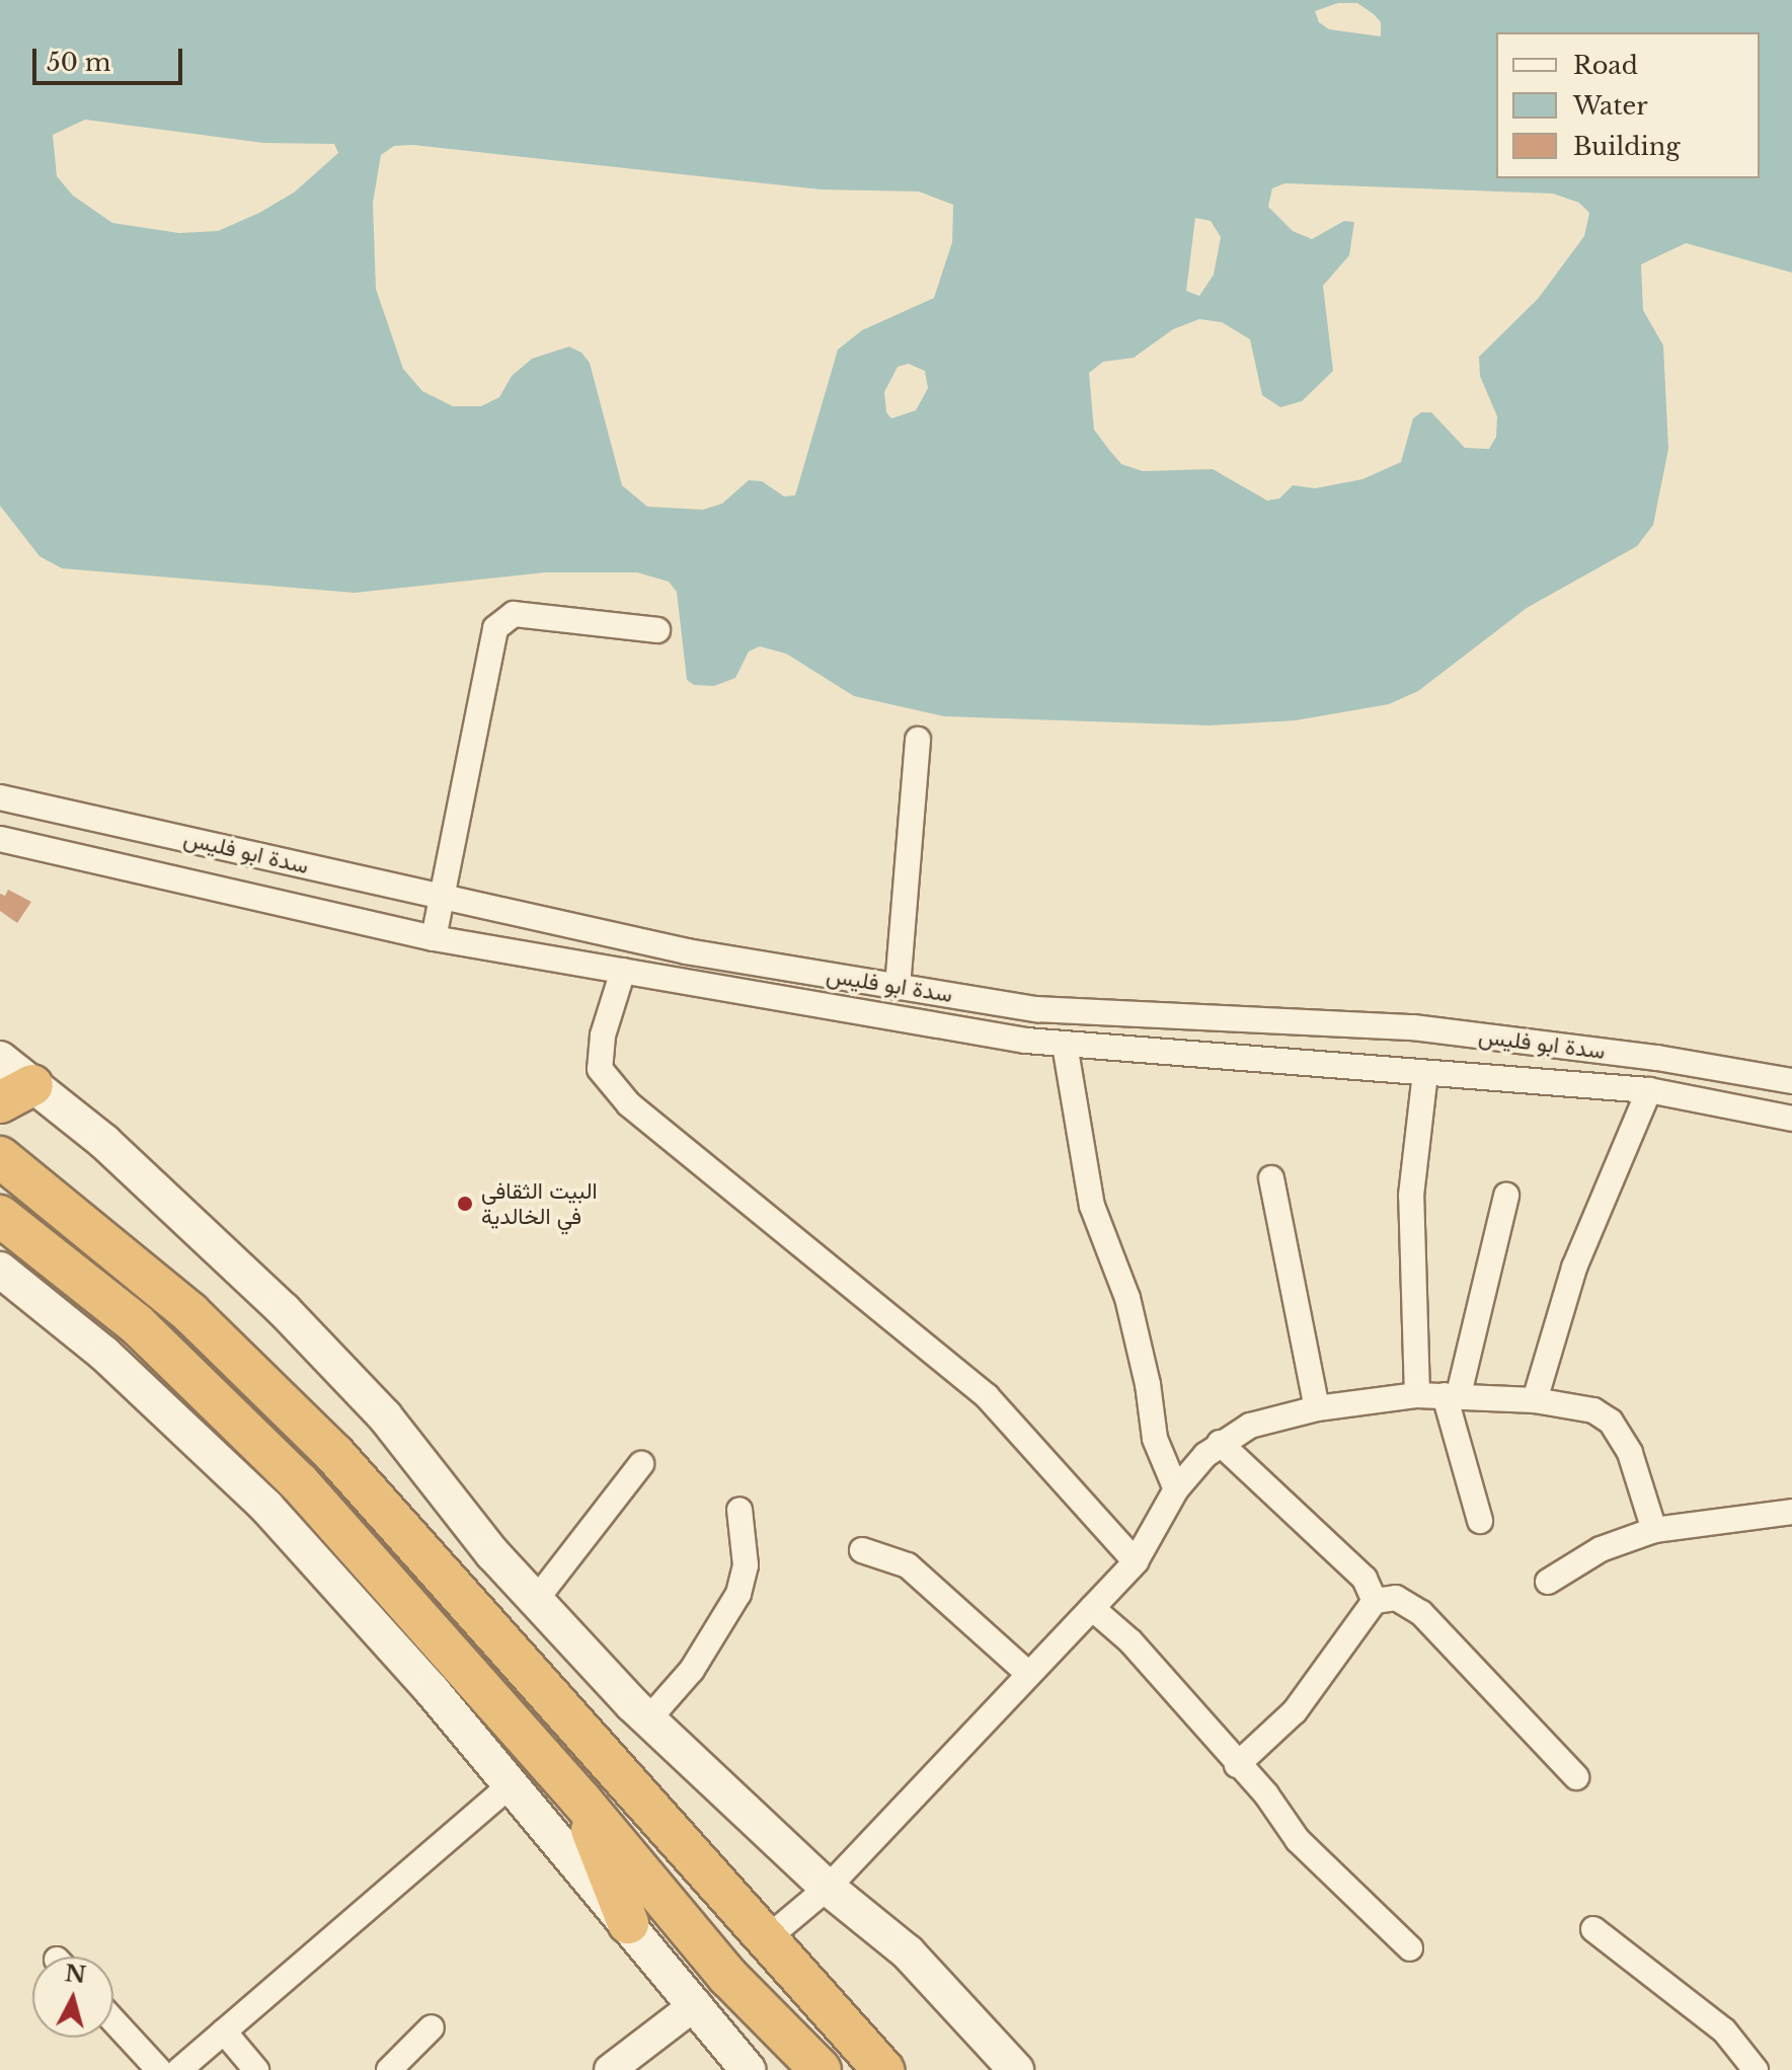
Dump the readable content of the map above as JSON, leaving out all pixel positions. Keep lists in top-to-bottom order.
{
  "streets": {
    "street": ["سدة ابو فليس"]
  },
  "places": ["البيت الثقافي في الخالدية"],
  "legend": ["Road", "Water", "Building"],
  "scale_bar": "50 m",
  "north": "top"
}
